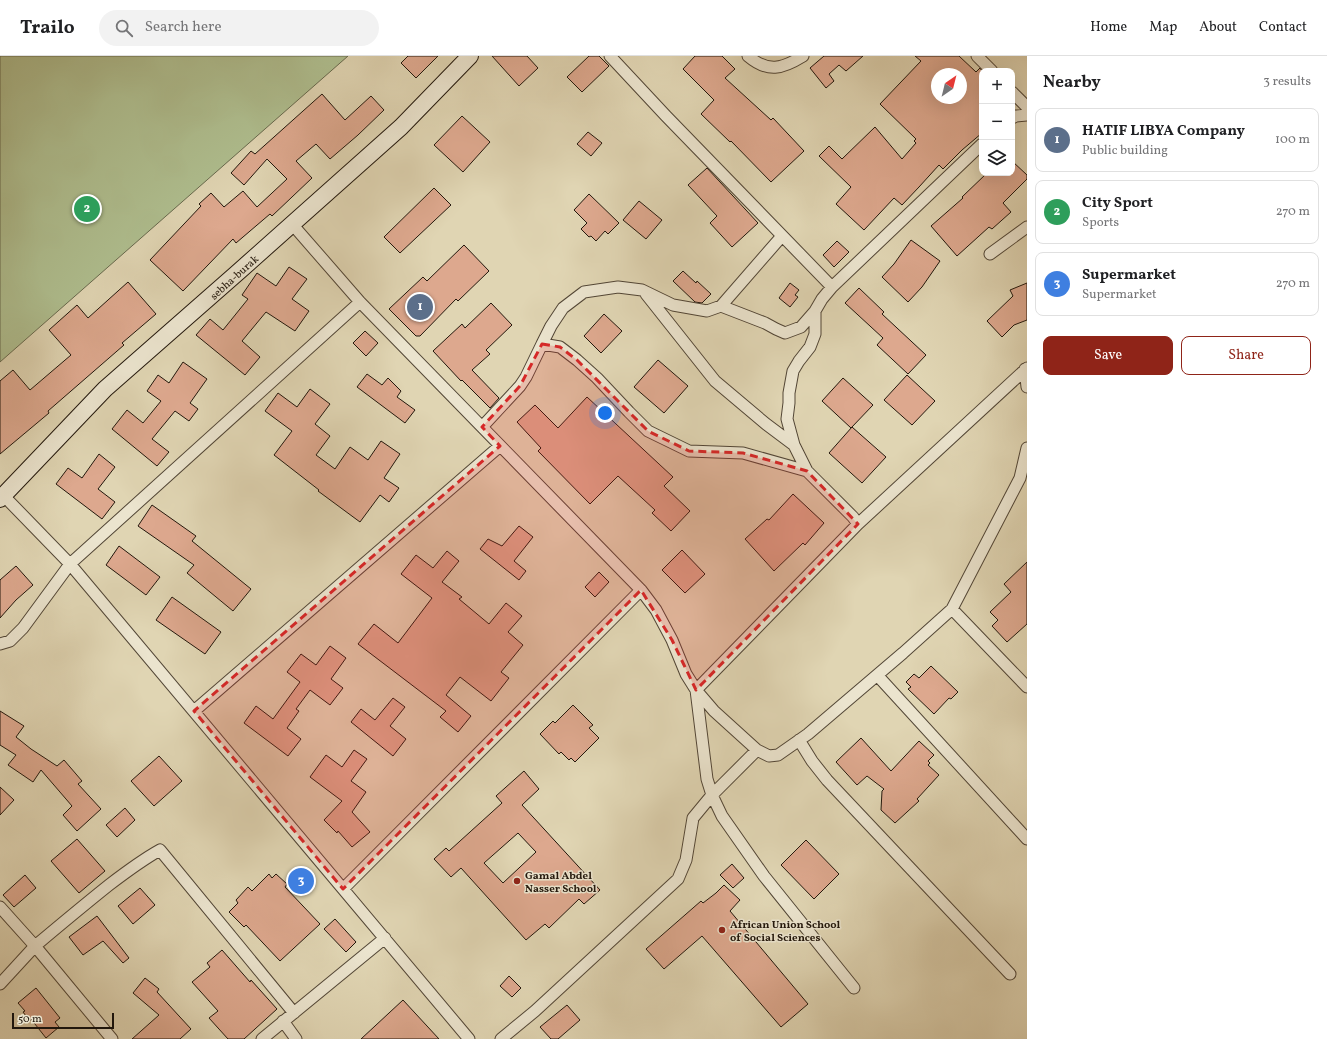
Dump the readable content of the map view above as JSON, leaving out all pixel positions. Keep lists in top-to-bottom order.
{
  "streets": {
    "main road": ["sebha-burak"]
  },
  "places": ["Gamal Abdel Nasser School", "African Union School of Social Sciences"],
  "scale_bar": "50 m",
  "north": "top right",
  "page": {
    "header": "Trailo",
    "search": "Search here",
    "nav": [
      "Home",
      "Map",
      "About",
      "Contact"
    ],
    "heading": ["Nearby", "3 results"],
    "map_buttons": ["+", "−"],
    "list": [
      {
        "mark": "1",
        "name": "HATIF LIBYA Company",
        "note": "Public building",
        "value": "100 m"
      },
      {
        "mark": "2",
        "name": "City Sport",
        "note": "Sports",
        "value": "270 m"
      },
      {
        "mark": "3",
        "name": "Supermarket",
        "note": "Supermarket",
        "value": "270 m"
      }
    ],
    "pins": ["2", "1", "3"],
    "buttons": ["Save", "Share"],
    "scale": "50 m"
  }
}
